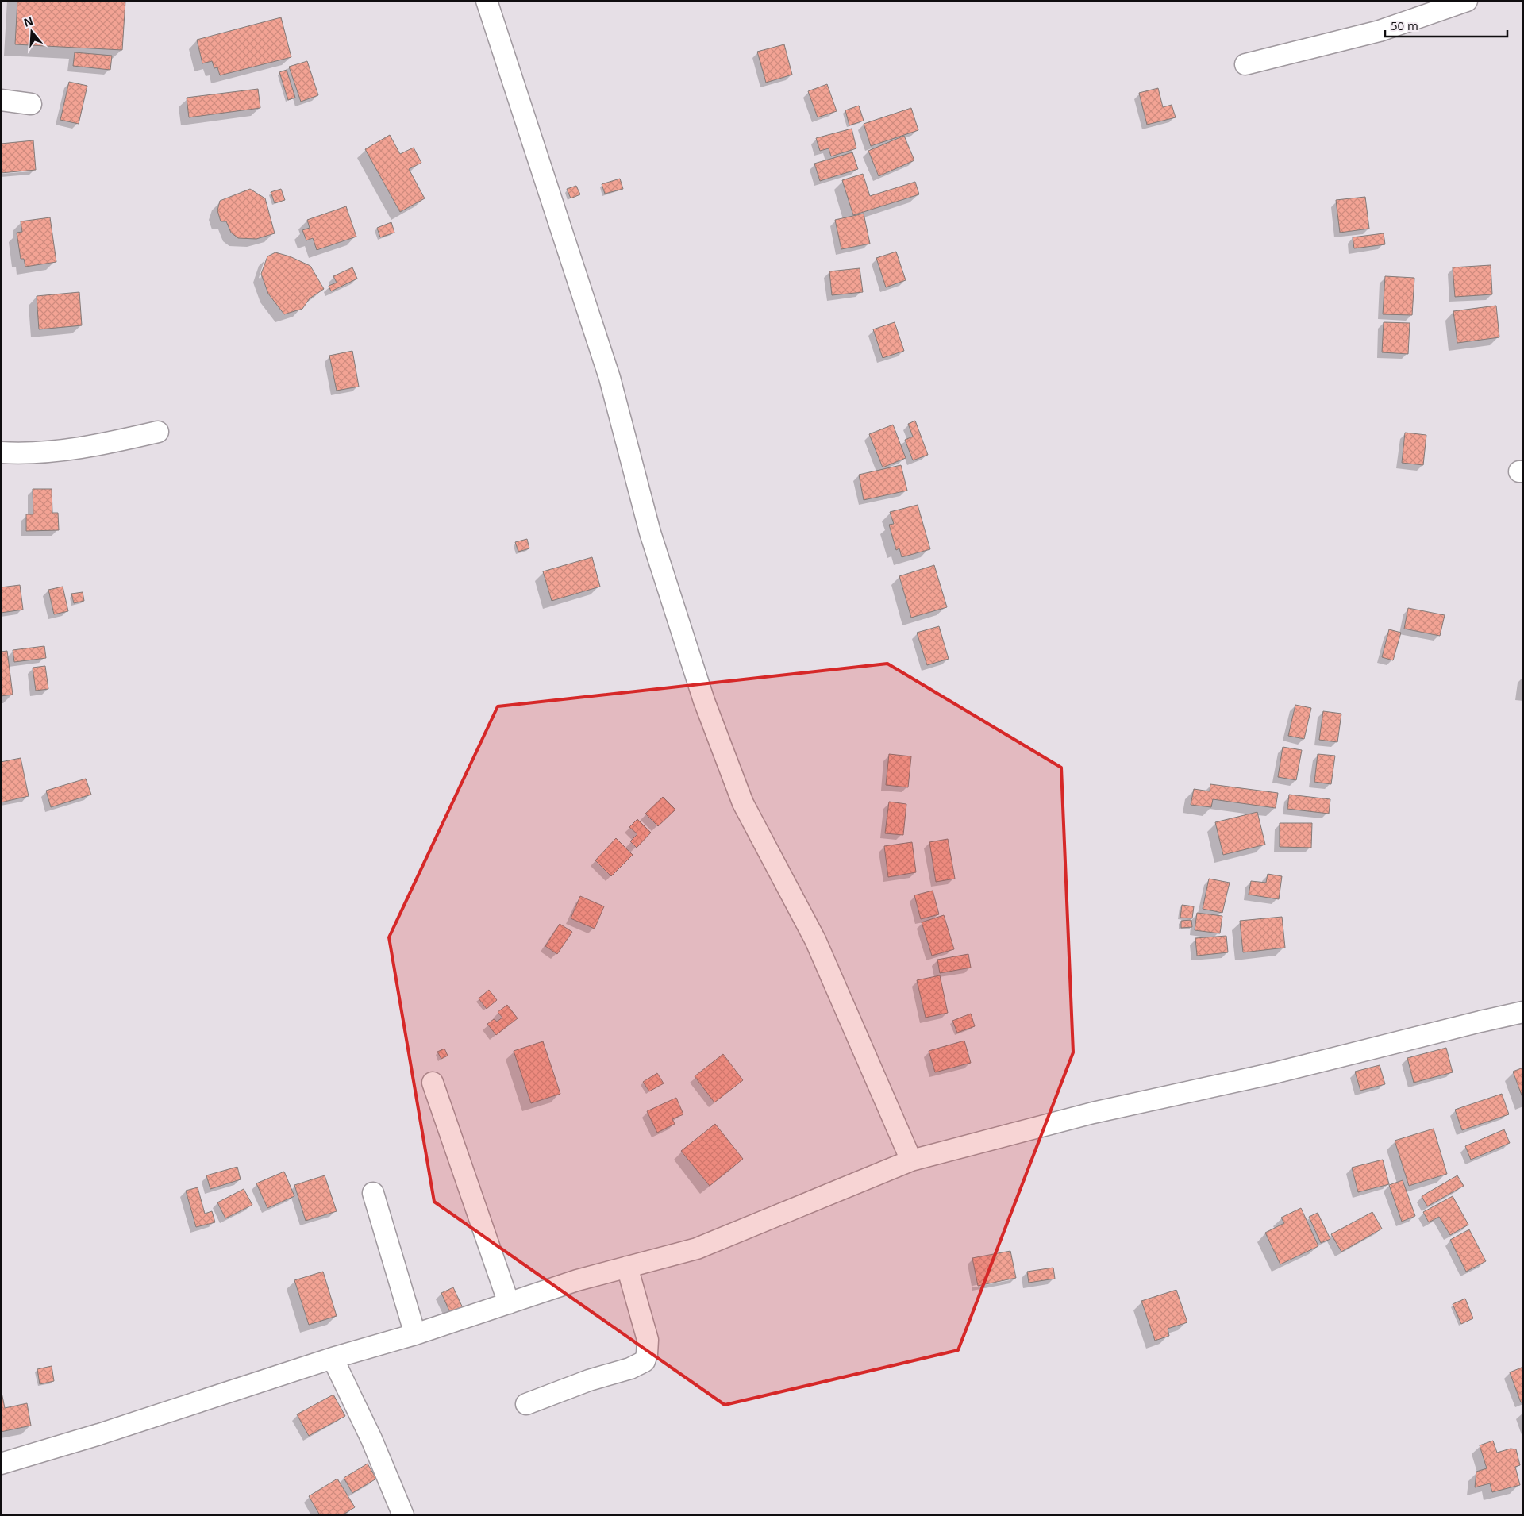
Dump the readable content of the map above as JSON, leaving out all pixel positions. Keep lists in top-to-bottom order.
{
  "scale_bar": "50 m",
  "north": "top"
}
